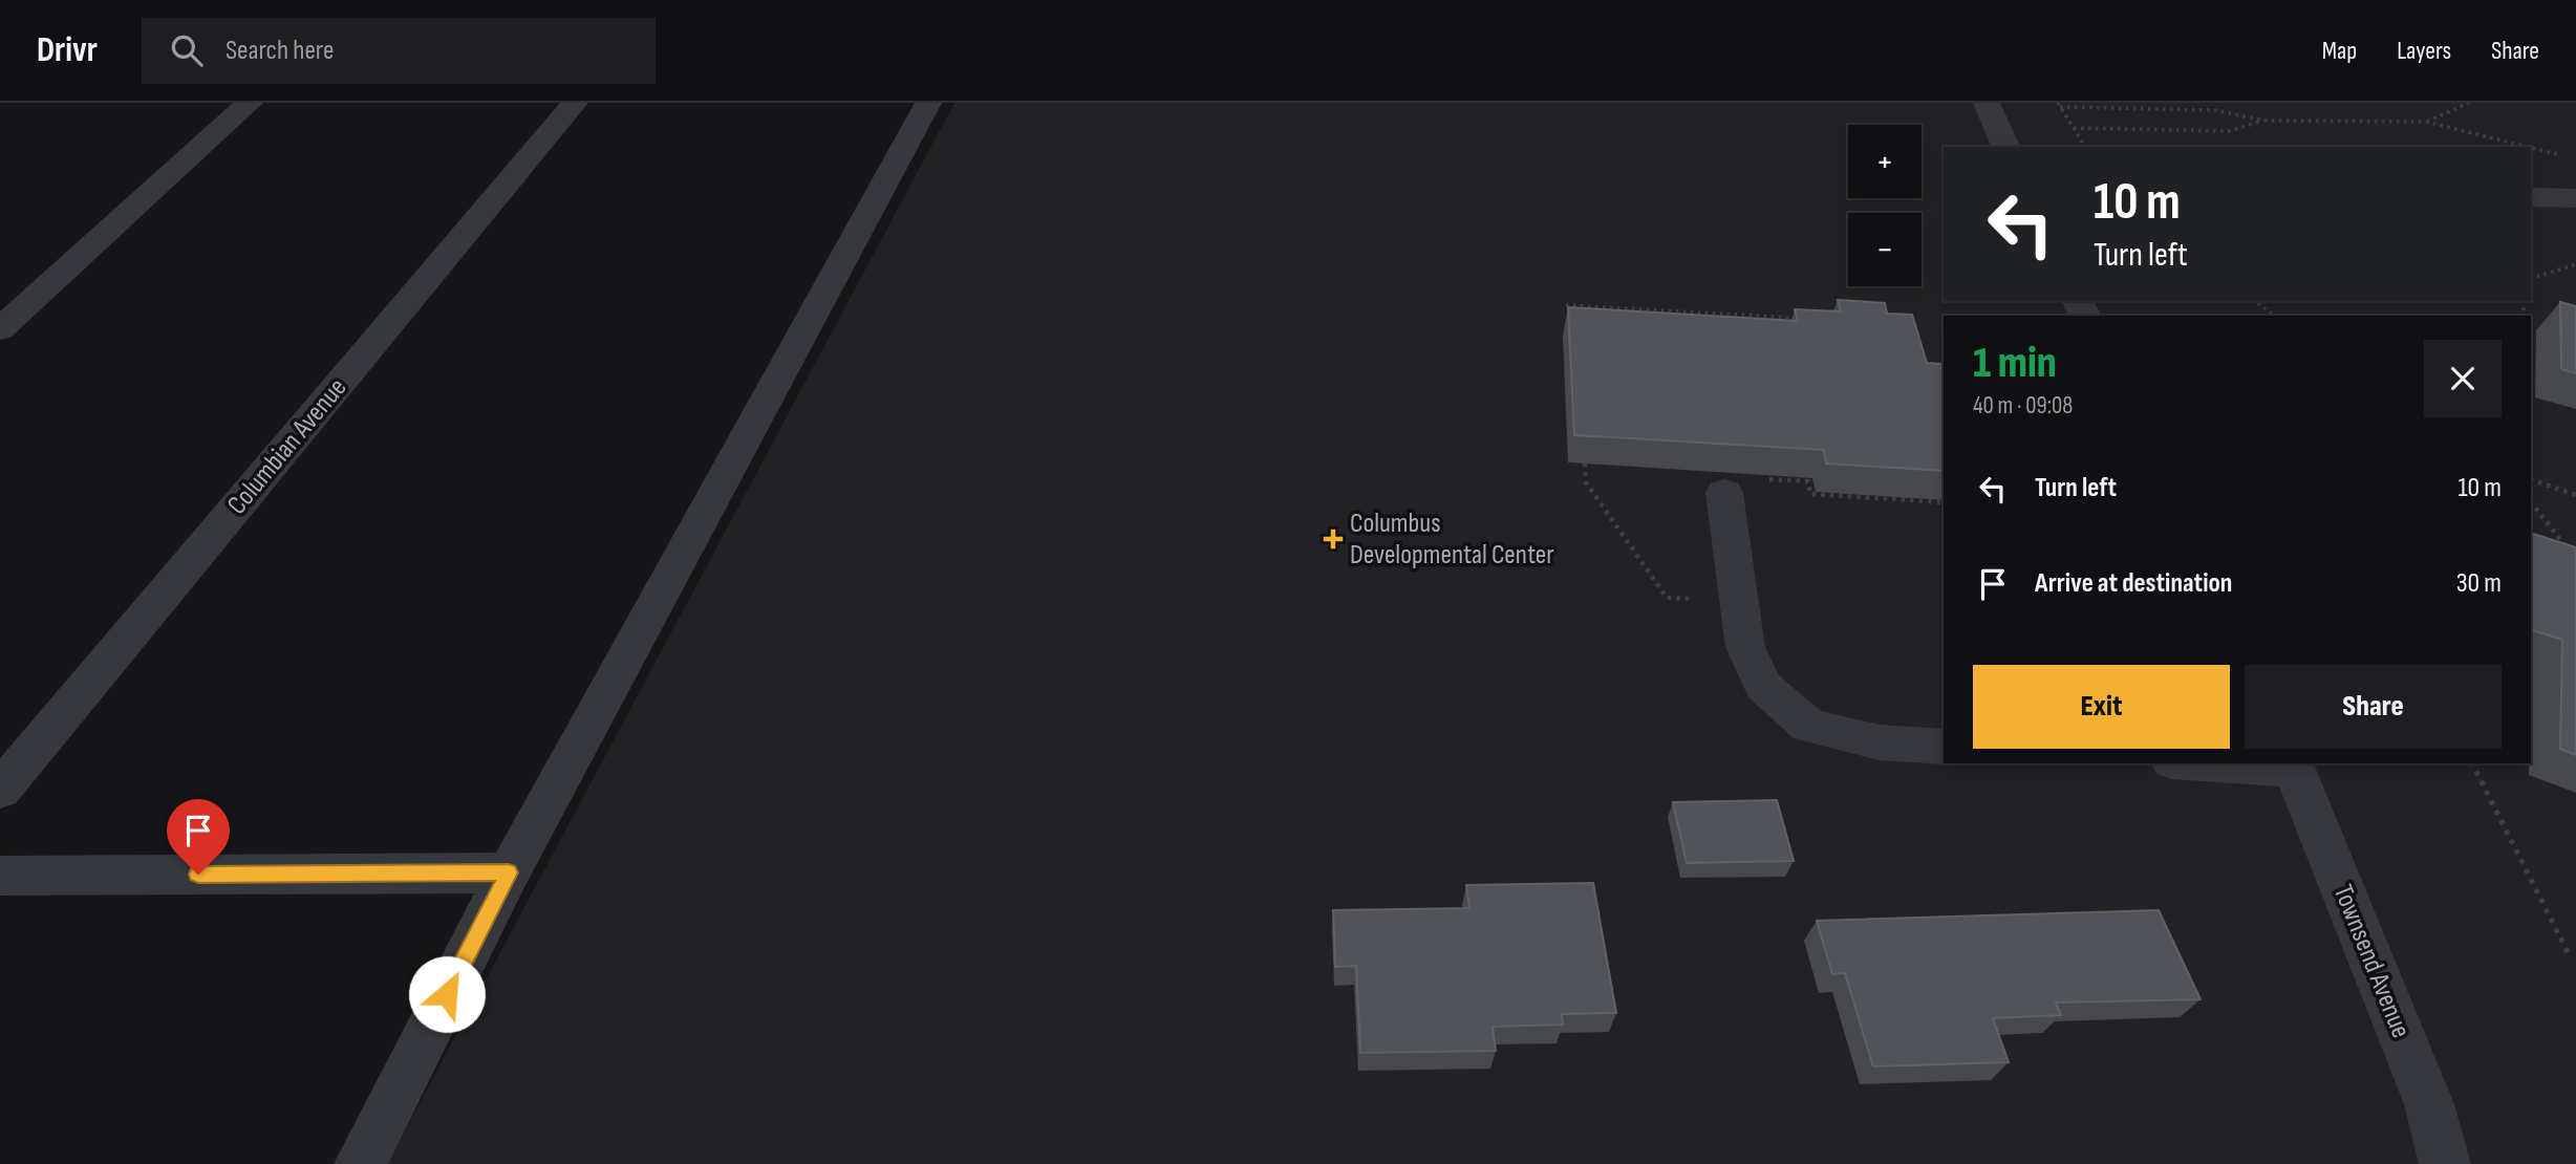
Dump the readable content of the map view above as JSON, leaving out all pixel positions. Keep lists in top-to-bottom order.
{
  "streets": {
    "street": ["Columbian Avenue", "Townsend Avenue"]
  },
  "places": {
    "health": ["Columbus Developmental Center"]
  },
  "page": {
    "header": "Drivr",
    "search": "Search here",
    "nav": ["Map", "Layers", "Share"],
    "map_buttons": ["+", "−"],
    "turn": ["10 m", "Turn left"],
    "heading": ["1 min", "40 m · 09:08"],
    "list": [
      {
        "name": "Turn left",
        "value": "10 m"
      },
      {
        "name": "Arrive at destination",
        "value": "30 m"
      }
    ],
    "buttons": ["Exit", "Share"]
  }
}
